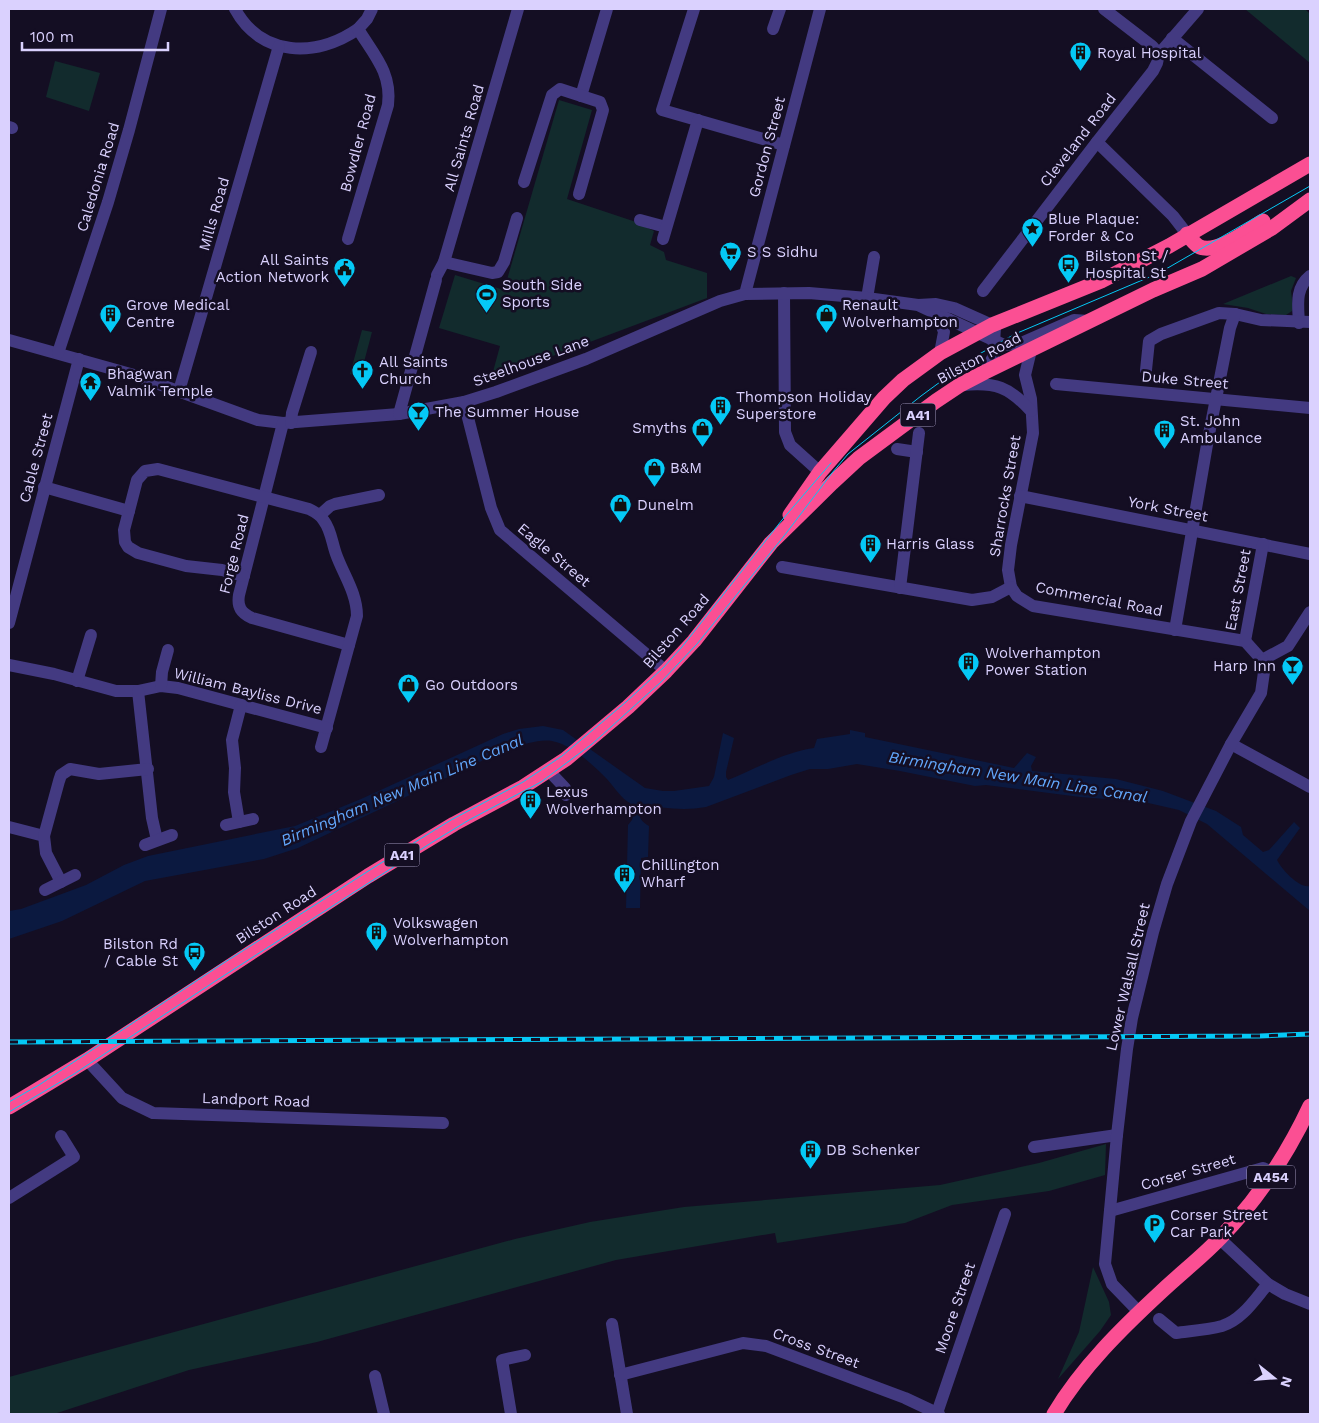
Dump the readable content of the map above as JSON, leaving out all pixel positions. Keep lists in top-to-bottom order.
{
  "streets": {
    "highway": ["Bilston Road", "A41", "A454"],
    "street": [
      "All Saints Road",
      "Cleveland Road",
      "Bowdler Road",
      "Gordon Street",
      "Caledonia Road",
      "Mills Road",
      "Steelhouse Lane",
      "Duke Street",
      "Cable Street",
      "Sharrocks Street",
      "York Street",
      "Forge Road",
      "Eagle Street",
      "East Street",
      "Commercial Road",
      "William Bayliss Drive",
      "Lower Walsall Street",
      "Landport Road",
      "Corser Street",
      "Moore Street",
      "Cross Street"
    ]
  },
  "crossings": [
    ["All Saints Road", "Steelhouse Lane"],
    ["Gordon Street", "Steelhouse Lane"],
    ["Caledonia Road", "Steelhouse Lane"],
    ["Mills Road", "Steelhouse Lane"],
    ["Bilston Road", "Steelhouse Lane"],
    ["Bilston Road", "Sharrocks Street"],
    ["Bilston Road", "Eagle Street"],
    ["Bilston Road", "Landport Road"],
    ["Steelhouse Lane", "Cable Street"],
    ["Steelhouse Lane", "Forge Road"],
    ["Steelhouse Lane", "Eagle Street"],
    ["Sharrocks Street", "York Street"],
    ["Sharrocks Street", "Commercial Road"],
    ["York Street", "East Street"],
    ["Forge Road", "William Bayliss Drive"],
    ["East Street", "Commercial Road"],
    ["Lower Walsall Street", "Corser Street"],
    ["Lower Walsall Street", "A454"],
    ["Corser Street", "A454"],
    ["Moore Street", "Cross Street"]
  ],
  "water": ["Birmingham New Main Line Canal"],
  "places": {
    "building": [
      "Royal Hospital",
      "Grove Medical Centre",
      "Thompson Holiday Superstore",
      "St. John Ambulance",
      "Harris Glass",
      "Wolverhampton Power Station",
      "Lexus Wolverhampton",
      "Chillington Wharf",
      "Volkswagen Wolverhampton",
      "DB Schenker"
    ],
    "place": ["Blue Plaque: Forder & Co"],
    "supermarket": ["S S Sidhu"],
    "bus stop": ["Bilston St / Hospital St", "Bilston Rd / Cable St"],
    "public building": ["All Saints Action Network"],
    "sports": ["South Side Sports"],
    "shop": [
      "Renault Wolverhampton",
      "Smyths",
      "B&M",
      "Dunelm",
      "Go Outdoors"
    ],
    "church": ["All Saints Church"],
    "temple": ["Bhagwan Valmik Temple"],
    "bar": ["The Summer House", "Harp Inn"],
    "parking": ["Corser Street Car Park"]
  },
  "scale_bar": "100 m",
  "north": "right"
}
